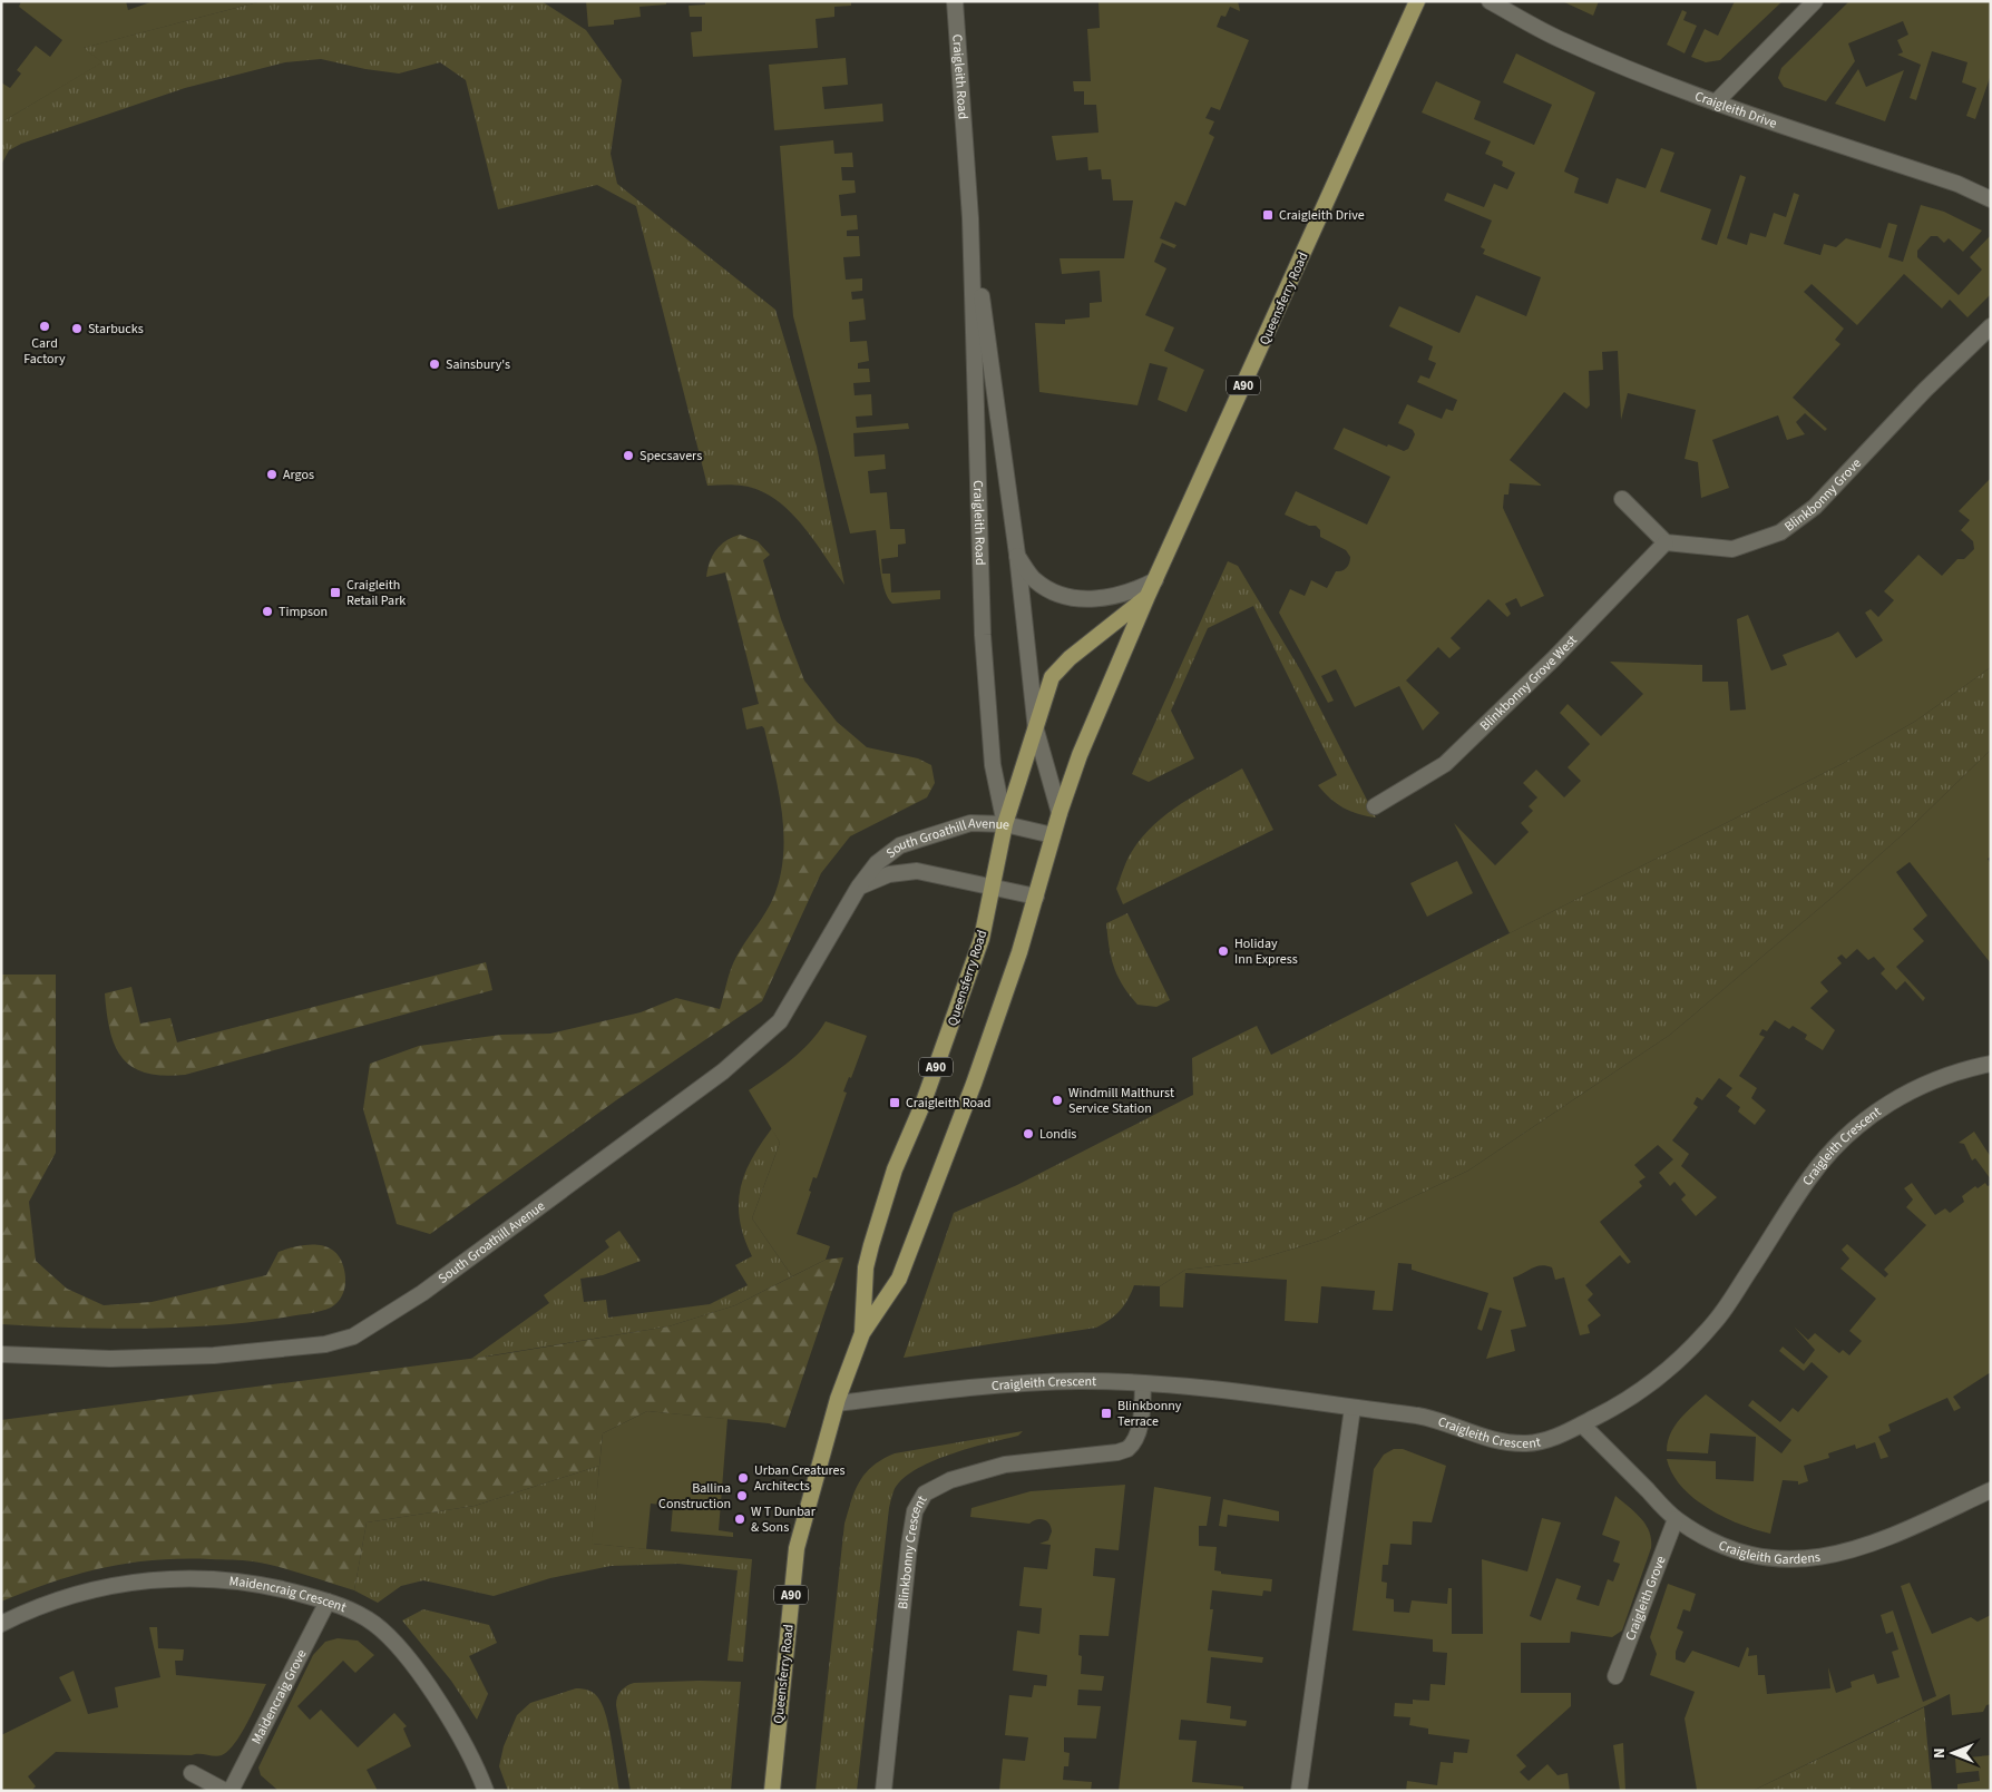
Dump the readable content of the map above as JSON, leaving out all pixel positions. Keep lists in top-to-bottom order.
{
  "streets": {
    "main road": ["Queensferry Road", "A90"],
    "street": [
      "Craigleith Road",
      "Craigleith Drive",
      "Blinkbonny Grove",
      "Blinkbonny Grove West",
      "South Groathill Avenue",
      "Craigleith Crescent",
      "Craigleith Gardens",
      "Blinkbonny Crescent",
      "Maidencraig Crescent",
      "Craigleith Grove",
      "Maidencraig Grove"
    ]
  },
  "crossings": [
    ["Craigleith Road", "Queensferry Road"],
    ["Craigleith Road", "South Groathill Avenue"],
    ["Queensferry Road", "South Groathill Avenue"],
    ["Queensferry Road", "Craigleith Crescent"],
    ["Blinkbonny Grove", "Blinkbonny Grove West"],
    ["Craigleith Crescent", "Craigleith Gardens"],
    ["Craigleith Crescent", "Blinkbonny Crescent"],
    ["Craigleith Gardens", "Craigleith Grove"],
    ["Maidencraig Crescent", "Maidencraig Grove"]
  ],
  "places": {
    "transit": [
      "Craigleith Drive",
      "Craigleith Retail Park",
      "Craigleith Road",
      "Blinkbonny Terrace"
    ],
    "other": [
      "Card Factory",
      "Starbucks",
      "Sainsbury's",
      "Specsavers",
      "Argos",
      "Timpson",
      "Holiday Inn Express",
      "Windmill Malthurst Service Station",
      "Londis",
      "Urban Creatures Architects",
      "Ballina Construction",
      "W T Dunbar & Sons"
    ]
  },
  "north": "left"
}
